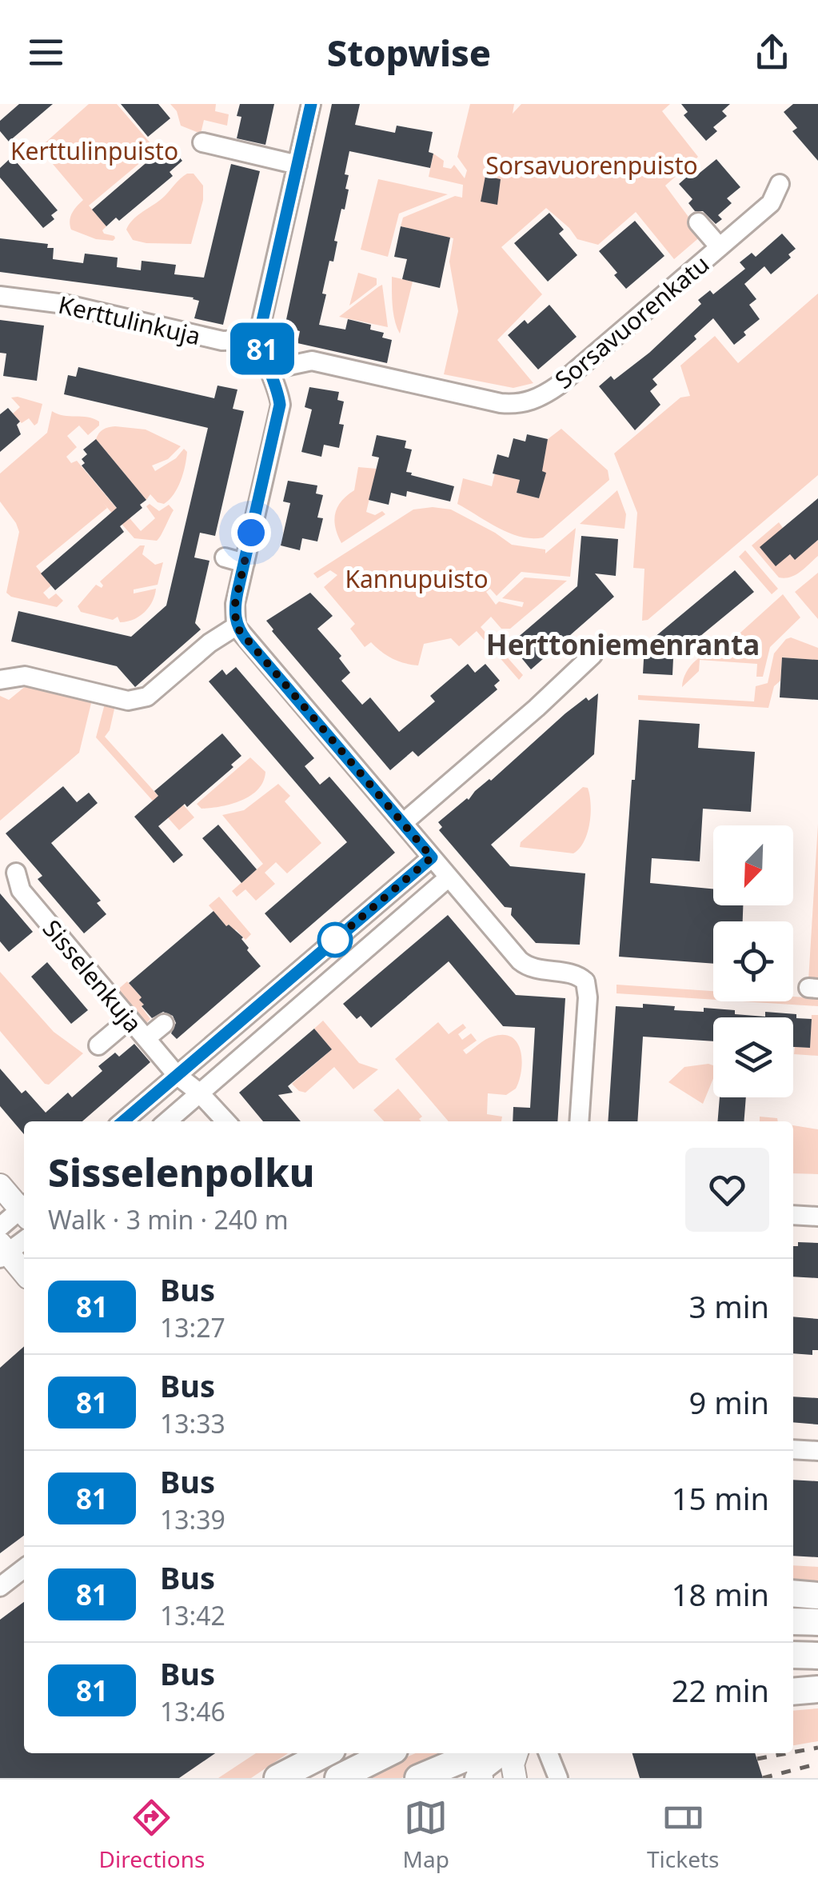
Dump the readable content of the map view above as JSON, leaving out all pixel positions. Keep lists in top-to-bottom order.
{
  "streets": {
    "street": ["Kerttulinkuja", "Sorsavuorenkatu", "Sisselenkuja"]
  },
  "districts": ["Herttoniemenranta"],
  "parks": ["Kerttulinpuisto", "Sorsavuorenpuisto", "Kannupuisto"],
  "lines": ["bus line 81"],
  "north": "bottom left",
  "page": {
    "header": "Stopwise",
    "on_map": "81",
    "heading": ["Sisselenpolku", "Walk · 3 min · 240 m"],
    "list": [
      {
        "mark": "81",
        "name": "Bus",
        "note": "13:27",
        "value": "3 min"
      },
      {
        "mark": "81",
        "name": "Bus",
        "note": "13:33",
        "value": "9 min"
      },
      {
        "mark": "81",
        "name": "Bus",
        "note": "13:39",
        "value": "15 min"
      },
      {
        "mark": "81",
        "name": "Bus",
        "note": "13:42",
        "value": "18 min"
      },
      {
        "mark": "81",
        "name": "Bus",
        "note": "13:46",
        "value": "22 min"
      }
    ],
    "tabs": ["Directions", "Map", "Tickets"]
  }
}
